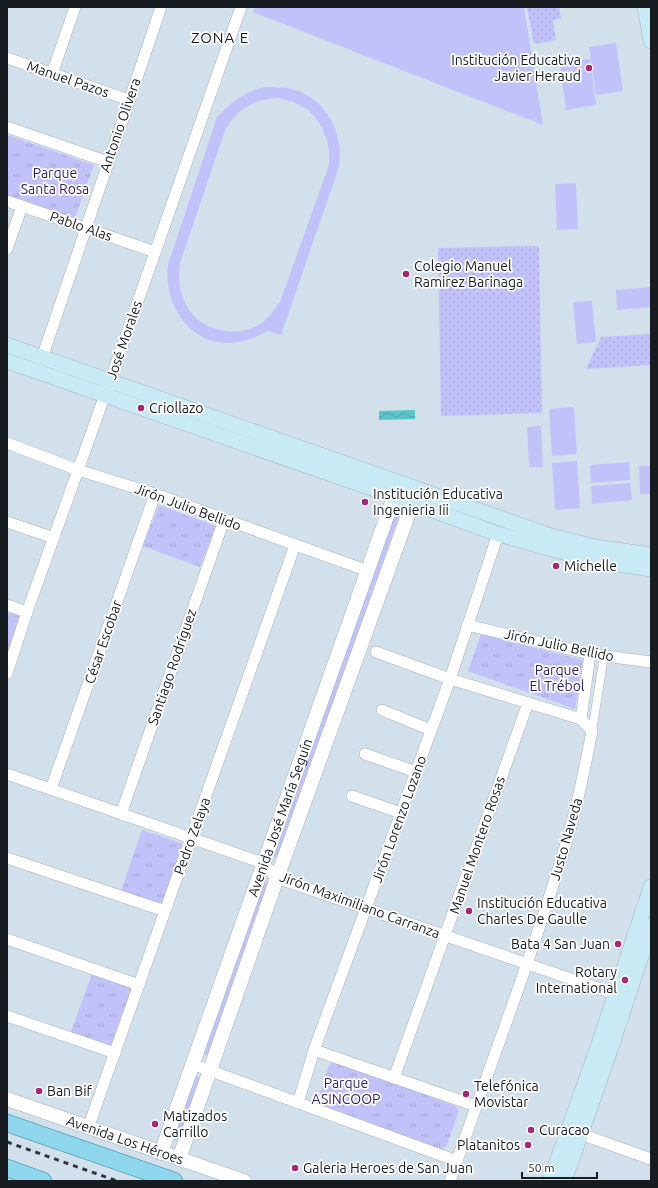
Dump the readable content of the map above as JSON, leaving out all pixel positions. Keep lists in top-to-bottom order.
{
  "streets": {
    "main road": ["Avenida Los Héroes"],
    "street": [
      "Manuel Pazos",
      "Antonio Olivera",
      "Pablo Alas",
      "José Morales",
      "Jirón Julio Bellido",
      "César Escobar",
      "Santiago Rodríguez",
      "Avenida José María Seguín",
      "Jirón Lorenzo Lozano",
      "Pedro Zelaya",
      "Justo Naveda",
      "Manuel Montero Rosas",
      "Jirón Maximiliano Carranza"
    ]
  },
  "crossings": [
    ["Manuel Pazos", "Antonio Olivera"],
    ["Antonio Olivera", "Pablo Alas"],
    ["Pablo Alas", "José Morales"],
    ["José Morales", "Jirón Julio Bellido"],
    ["Jirón Julio Bellido", "César Escobar"],
    ["Jirón Julio Bellido", "Santiago Rodríguez"],
    ["Jirón Julio Bellido", "Avenida José María Seguín"],
    ["Jirón Julio Bellido", "Jirón Lorenzo Lozano"],
    ["Jirón Julio Bellido", "Pedro Zelaya"],
    ["César Escobar", "Jirón Maximiliano Carranza"],
    ["Santiago Rodríguez", "Jirón Maximiliano Carranza"],
    ["Avenida José María Seguín", "Jirón Maximiliano Carranza"],
    ["Avenida José María Seguín", "Avenida Los Héroes"],
    ["Jirón Lorenzo Lozano", "Jirón Maximiliano Carranza"],
    ["Pedro Zelaya", "Jirón Maximiliano Carranza"],
    ["Pedro Zelaya", "Avenida Los Héroes"],
    ["Justo Naveda", "Jirón Maximiliano Carranza"],
    ["Manuel Montero Rosas", "Jirón Maximiliano Carranza"]
  ],
  "districts": ["ZONA E"],
  "parks": ["Parque Santa Rosa", "Parque El Trébol", "Parque ASINCOOP"],
  "places": [
    "Institución Educativa Javier Heraud",
    "Colegio Manuel Ramirez Barinaga",
    "Criollazo",
    "Institución Educativa Ingenieria Iii",
    "Michelle",
    "Institución Educativa Charles De Gaulle",
    "Bata 4 San Juan",
    "Rotary International",
    "Ban Bif",
    "Telefónica Movistar",
    "Matizados Carrillo",
    "Curacao",
    "Platanitos",
    "Galeria Heroes de San Juan"
  ],
  "scale_bar": "50 m"
}
